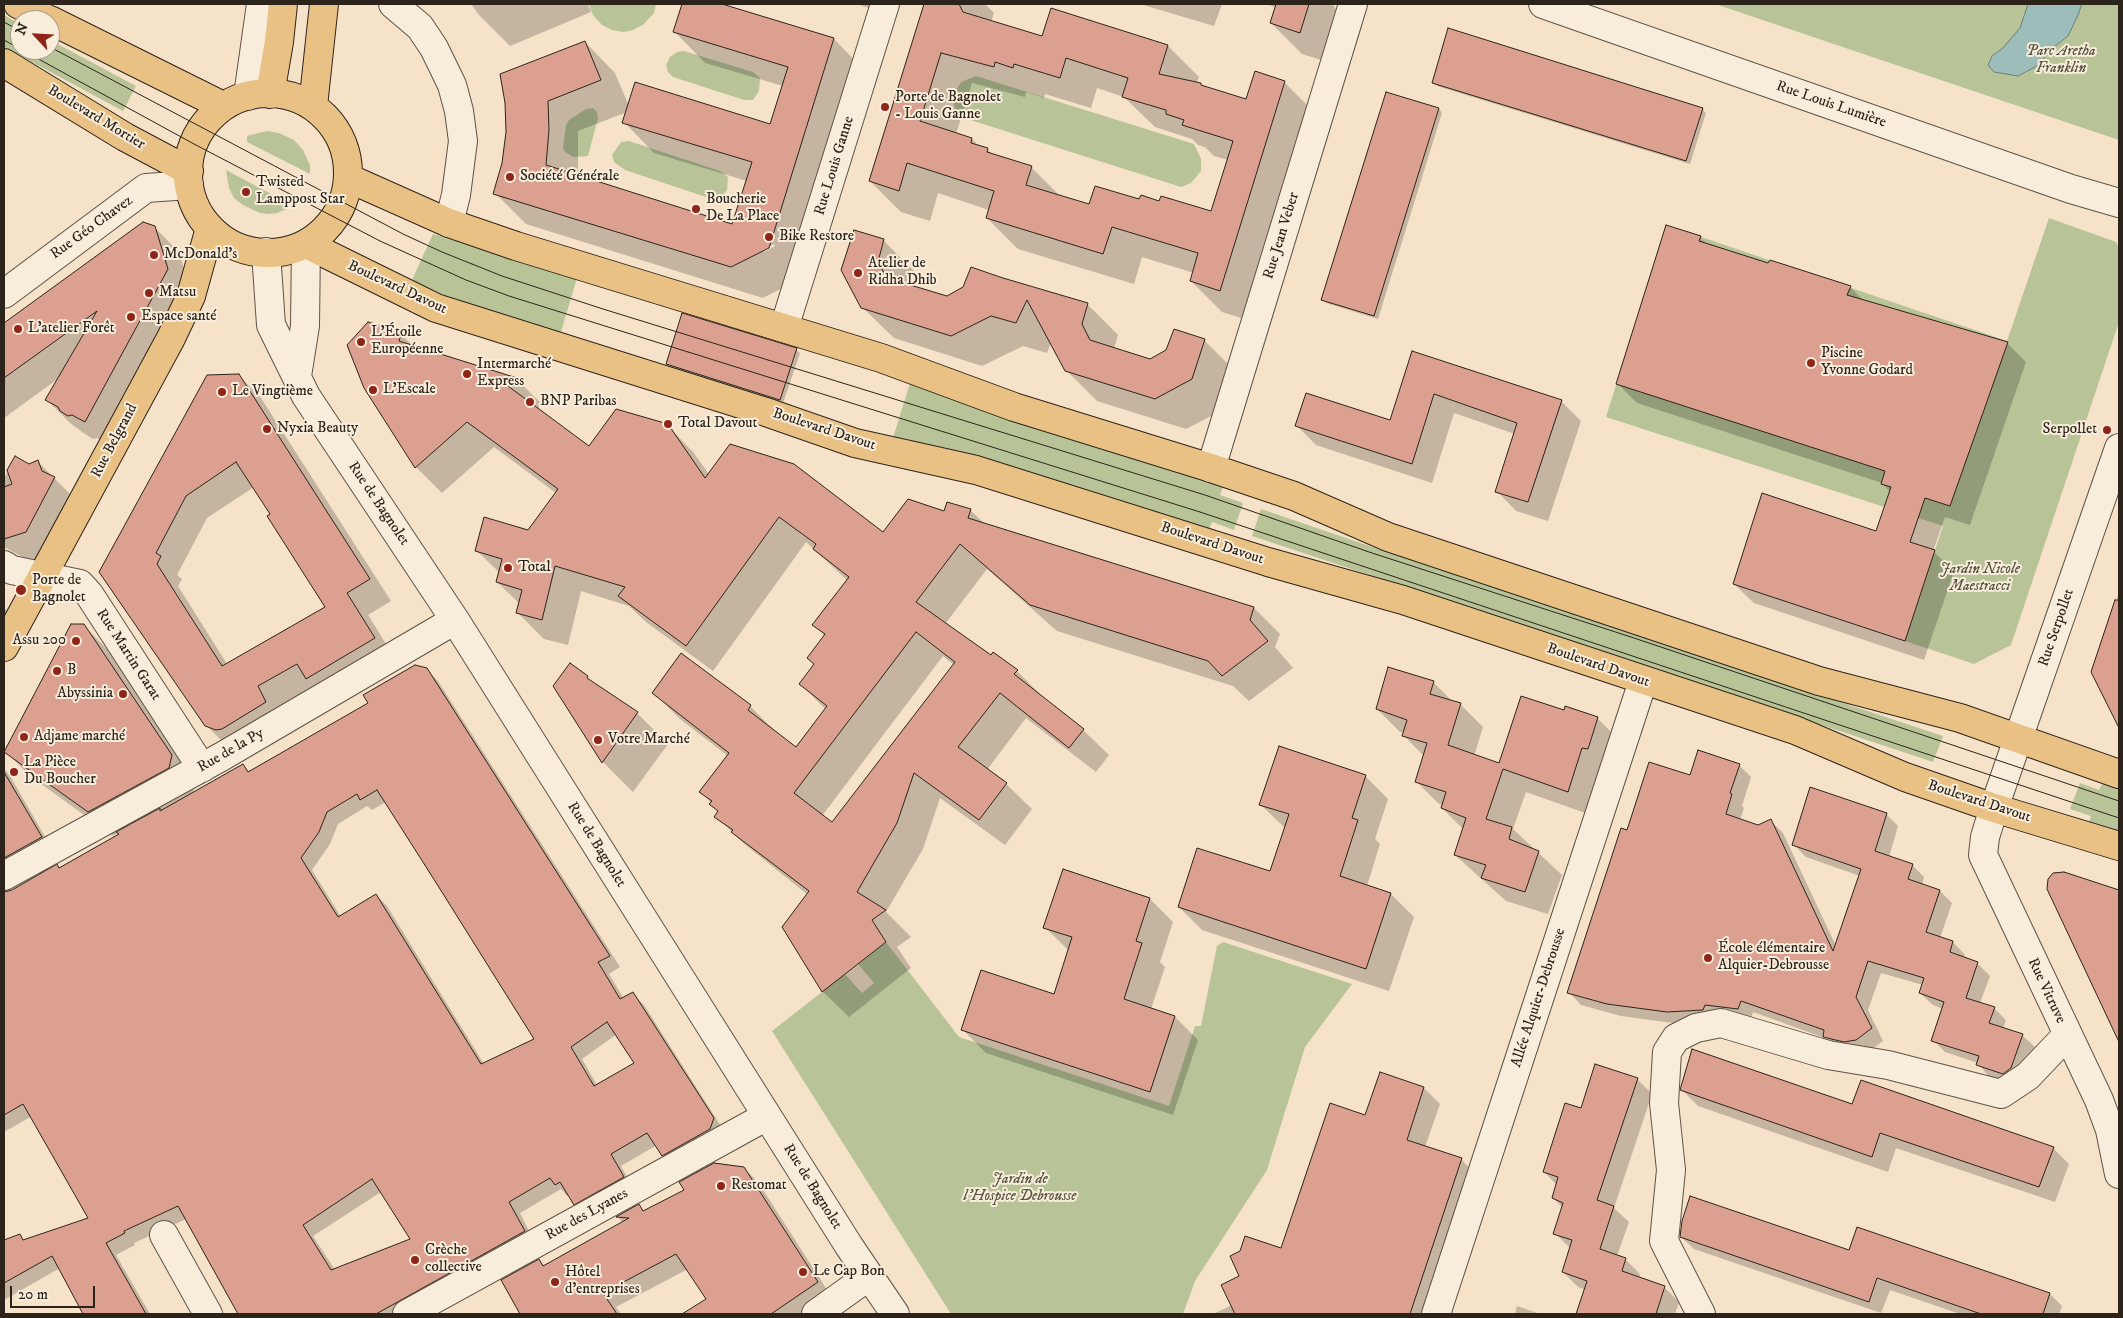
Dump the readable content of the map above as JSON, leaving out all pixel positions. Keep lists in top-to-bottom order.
{
  "streets": {
    "main road": ["Boulevard Mortier", "Boulevard Davout", "Rue Belgrand"],
    "street": [
      "Rue Louis Lumière",
      "Rue Louis Ganne",
      "Rue Géo Chavez",
      "Rue Jean Veber",
      "Rue de Bagnolet",
      "Rue Serpollet",
      "Rue Martin Garat",
      "Rue de la Py",
      "Rue Vitruve",
      "Allée Alquier-Debrousse",
      "Rue des Lyanes"
    ]
  },
  "crossings": [
    ["Boulevard Mortier", "Rue Géo Chavez"],
    ["Boulevard Mortier", "Boulevard Davout"],
    ["Boulevard Mortier", "Rue Belgrand"],
    ["Boulevard Mortier", "Rue de Bagnolet"],
    ["Rue Géo Chavez", "Boulevard Davout"],
    ["Rue Géo Chavez", "Rue Belgrand"],
    ["Rue Géo Chavez", "Rue de Bagnolet"],
    ["Boulevard Davout", "Rue Belgrand"],
    ["Boulevard Davout", "Rue de Bagnolet"],
    ["Boulevard Davout", "Rue Serpollet"],
    ["Boulevard Davout", "Rue Vitruve"],
    ["Boulevard Davout", "Allée Alquier-Debrousse"],
    ["Rue Belgrand", "Rue de Bagnolet"],
    ["Rue Belgrand", "Rue Martin Garat"],
    ["Rue de Bagnolet", "Rue de la Py"],
    ["Rue de Bagnolet", "Rue des Lyanes"],
    ["Rue Serpollet", "Rue Vitruve"],
    ["Rue Martin Garat", "Rue de la Py"]
  ],
  "parks": ["Parc Aretha Franklin", "Jardin Nicole Maestracci", "Jardin de l'Hospice Debrousse"],
  "places": [
    "Porte de Bagnolet - Louis Ganne",
    "Société Générale",
    "Twisted Lamppost Star",
    "Boucherie De La Place",
    "Bike Restore",
    "McDonald's",
    "Atelier de Ridha Dhib",
    "Matsu",
    "Espace santé",
    "L’atelier Forêt",
    "L'Étoile Européenne",
    "Piscine Yvonne Godard",
    "Intermarché Express",
    "L'Escale",
    "Le Vingtième",
    "BNP Paribas",
    "Total Davout",
    "Nyxia Beauty",
    "Serpollet",
    "Total",
    "Porte de Bagnolet",
    "Assu 200",
    "B",
    "Abyssinia",
    "Adjame marché",
    "Votre Marché",
    "La Pièce Du Boucher",
    "École élémentaire Alquier-Debrousse",
    "Restomat",
    "Crèche collective",
    "Le Cap Bon",
    "Hôtel d'entreprises"
  ],
  "scale_bar": "20 m",
  "north": "top left"
}
